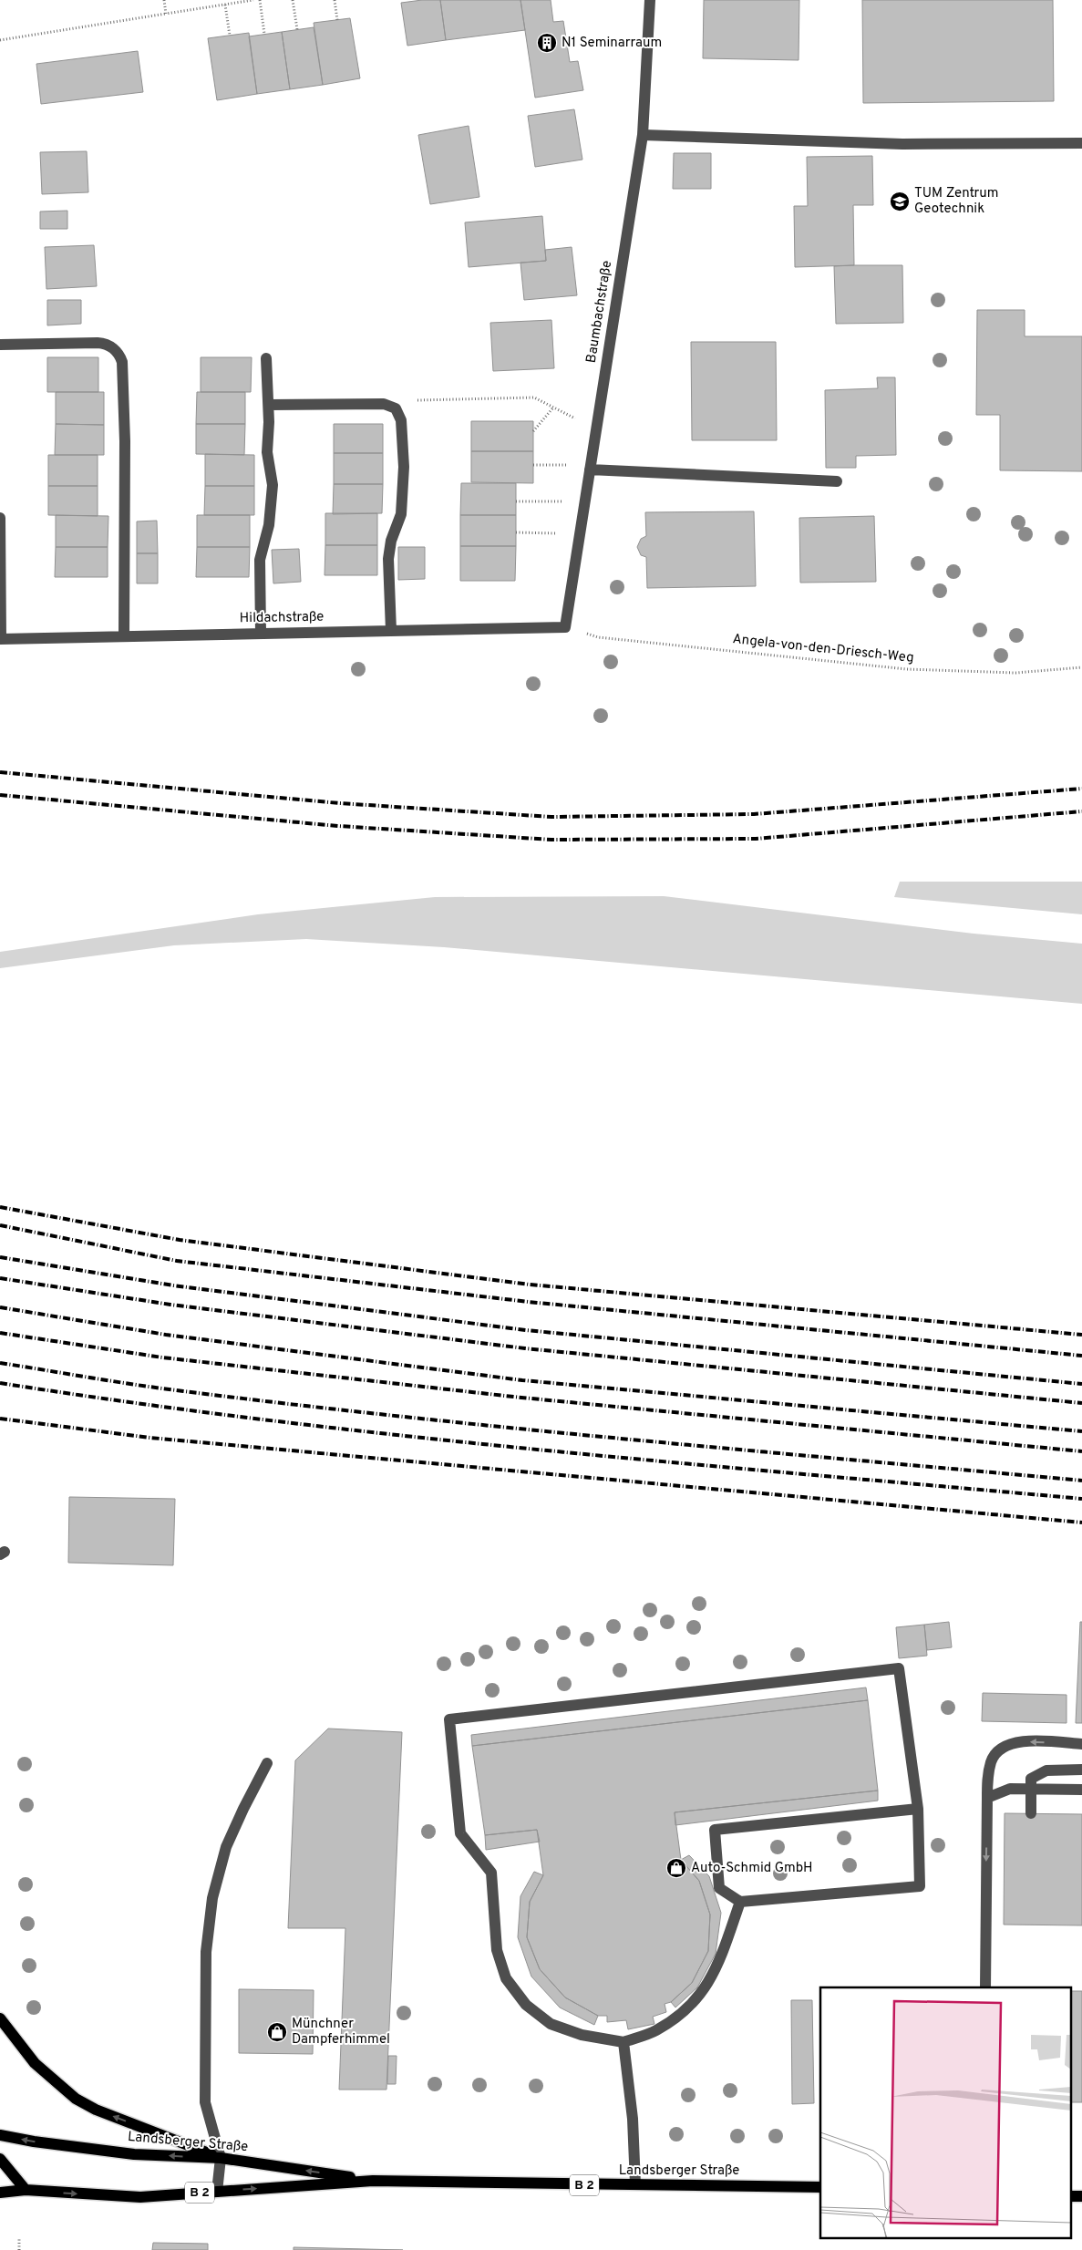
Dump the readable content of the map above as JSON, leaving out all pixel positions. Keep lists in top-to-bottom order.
{
  "streets": {
    "main road": ["Landsberger Straße", "B 2"],
    "street": ["Baumbachstraße", "Hildachstraße"],
    "path": ["Angela-von-den-Driesch-Weg"]
  },
  "crossings": [
    ["Baumbachstraße", "Hildachstraße"],
    ["Baumbachstraße", "Angela-von-den-Driesch-Weg"],
    ["Hildachstraße", "Angela-von-den-Driesch-Weg"],
    ["Landsberger Straße", "B 2"]
  ],
  "places": {
    "building": ["N1 Seminarraum"],
    "school or university": ["TUM Zentrum Geotechnik"],
    "shop": ["Auto-Schmid GmbH", "Münchner Dampferhimmel"]
  }
}
